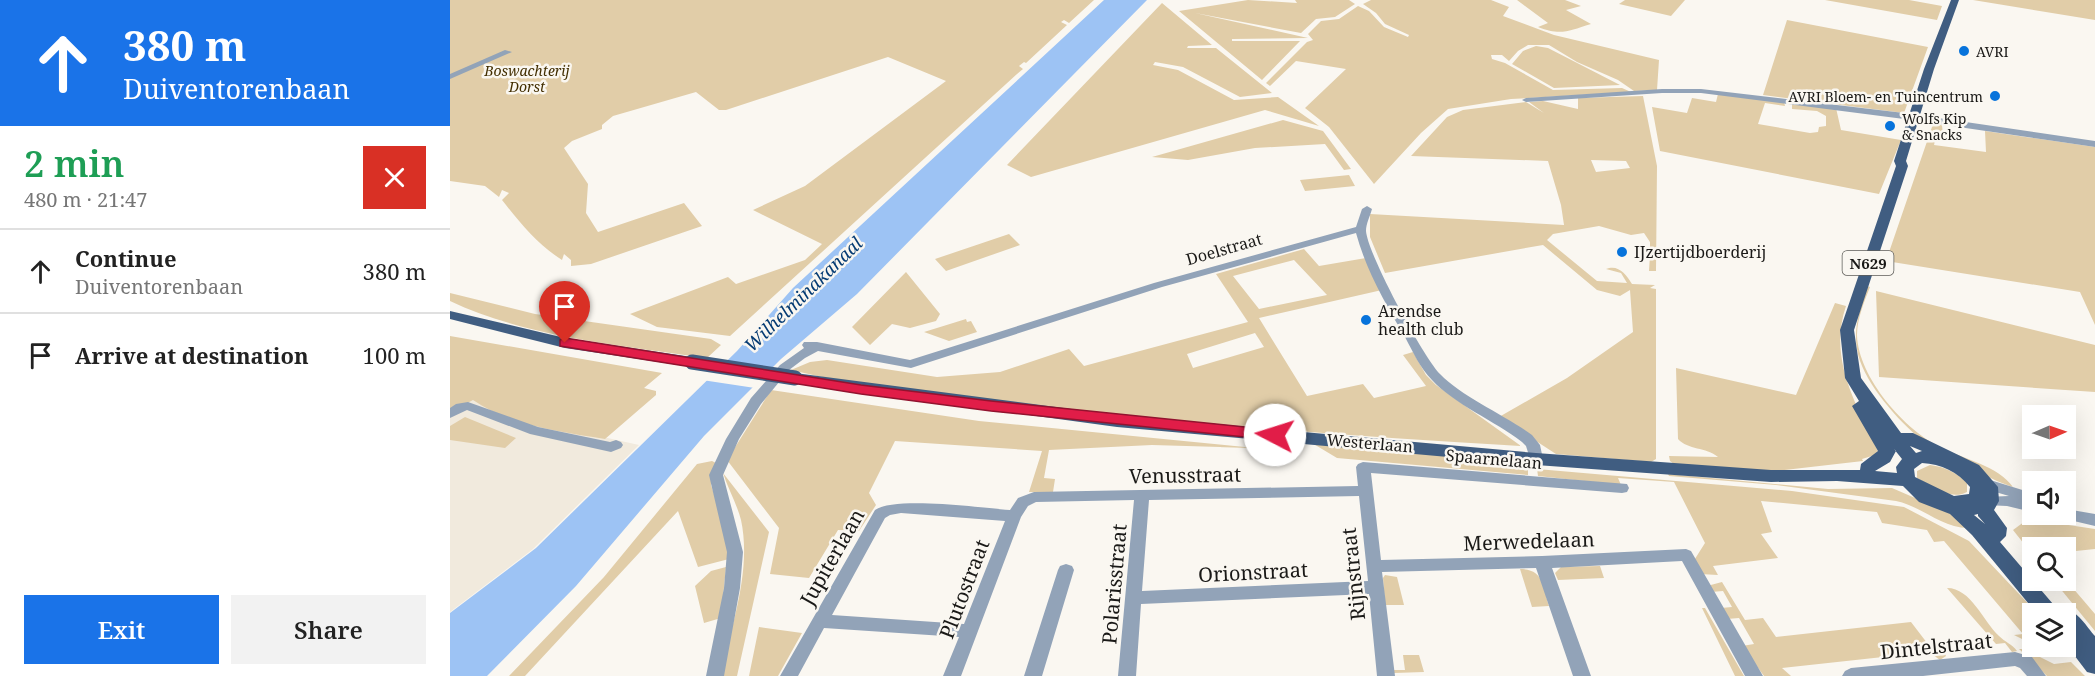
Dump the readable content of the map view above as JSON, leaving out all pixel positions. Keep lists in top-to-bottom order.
{
  "streets": {
    "main road": ["N629", "Westerlaan"],
    "street": [
      "Doelstraat",
      "Spaarnelaan",
      "Venusstraat",
      "Merwedelaan",
      "Jupiterlaan",
      "Orionstraat",
      "Rijnstraat",
      "Polarisstraat",
      "Plutostraat",
      "Dintelstraat"
    ]
  },
  "crossings": [
    ["N629", "Westerlaan"],
    ["Spaarnelaan", "Rijnstraat"],
    ["Venusstraat", "Jupiterlaan"],
    ["Venusstraat", "Rijnstraat"],
    ["Venusstraat", "Polarisstraat"],
    ["Venusstraat", "Plutostraat"],
    ["Merwedelaan", "Rijnstraat"],
    ["Jupiterlaan", "Plutostraat"],
    ["Orionstraat", "Rijnstraat"],
    ["Orionstraat", "Polarisstraat"]
  ],
  "water": ["Wilhelminakanaal"],
  "parks": ["Boswachterij Dorst"],
  "places": [
    "AVRI",
    "AVRI Bloem- en Tuincentrum",
    "Wolfs Kip & Snacks",
    "IJzertijdboerderij",
    "Arendse health club"
  ],
  "north": "right",
  "page": {
    "turn": ["380 m", "Duiventorenbaan"],
    "heading": ["2 min", "480 m · 21:47"],
    "list": [
      {
        "name": "Continue",
        "note": "Duiventorenbaan",
        "value": "380 m"
      },
      {
        "name": "Arrive at destination",
        "value": "100 m"
      }
    ],
    "buttons": ["Exit", "Share"]
  }
}
